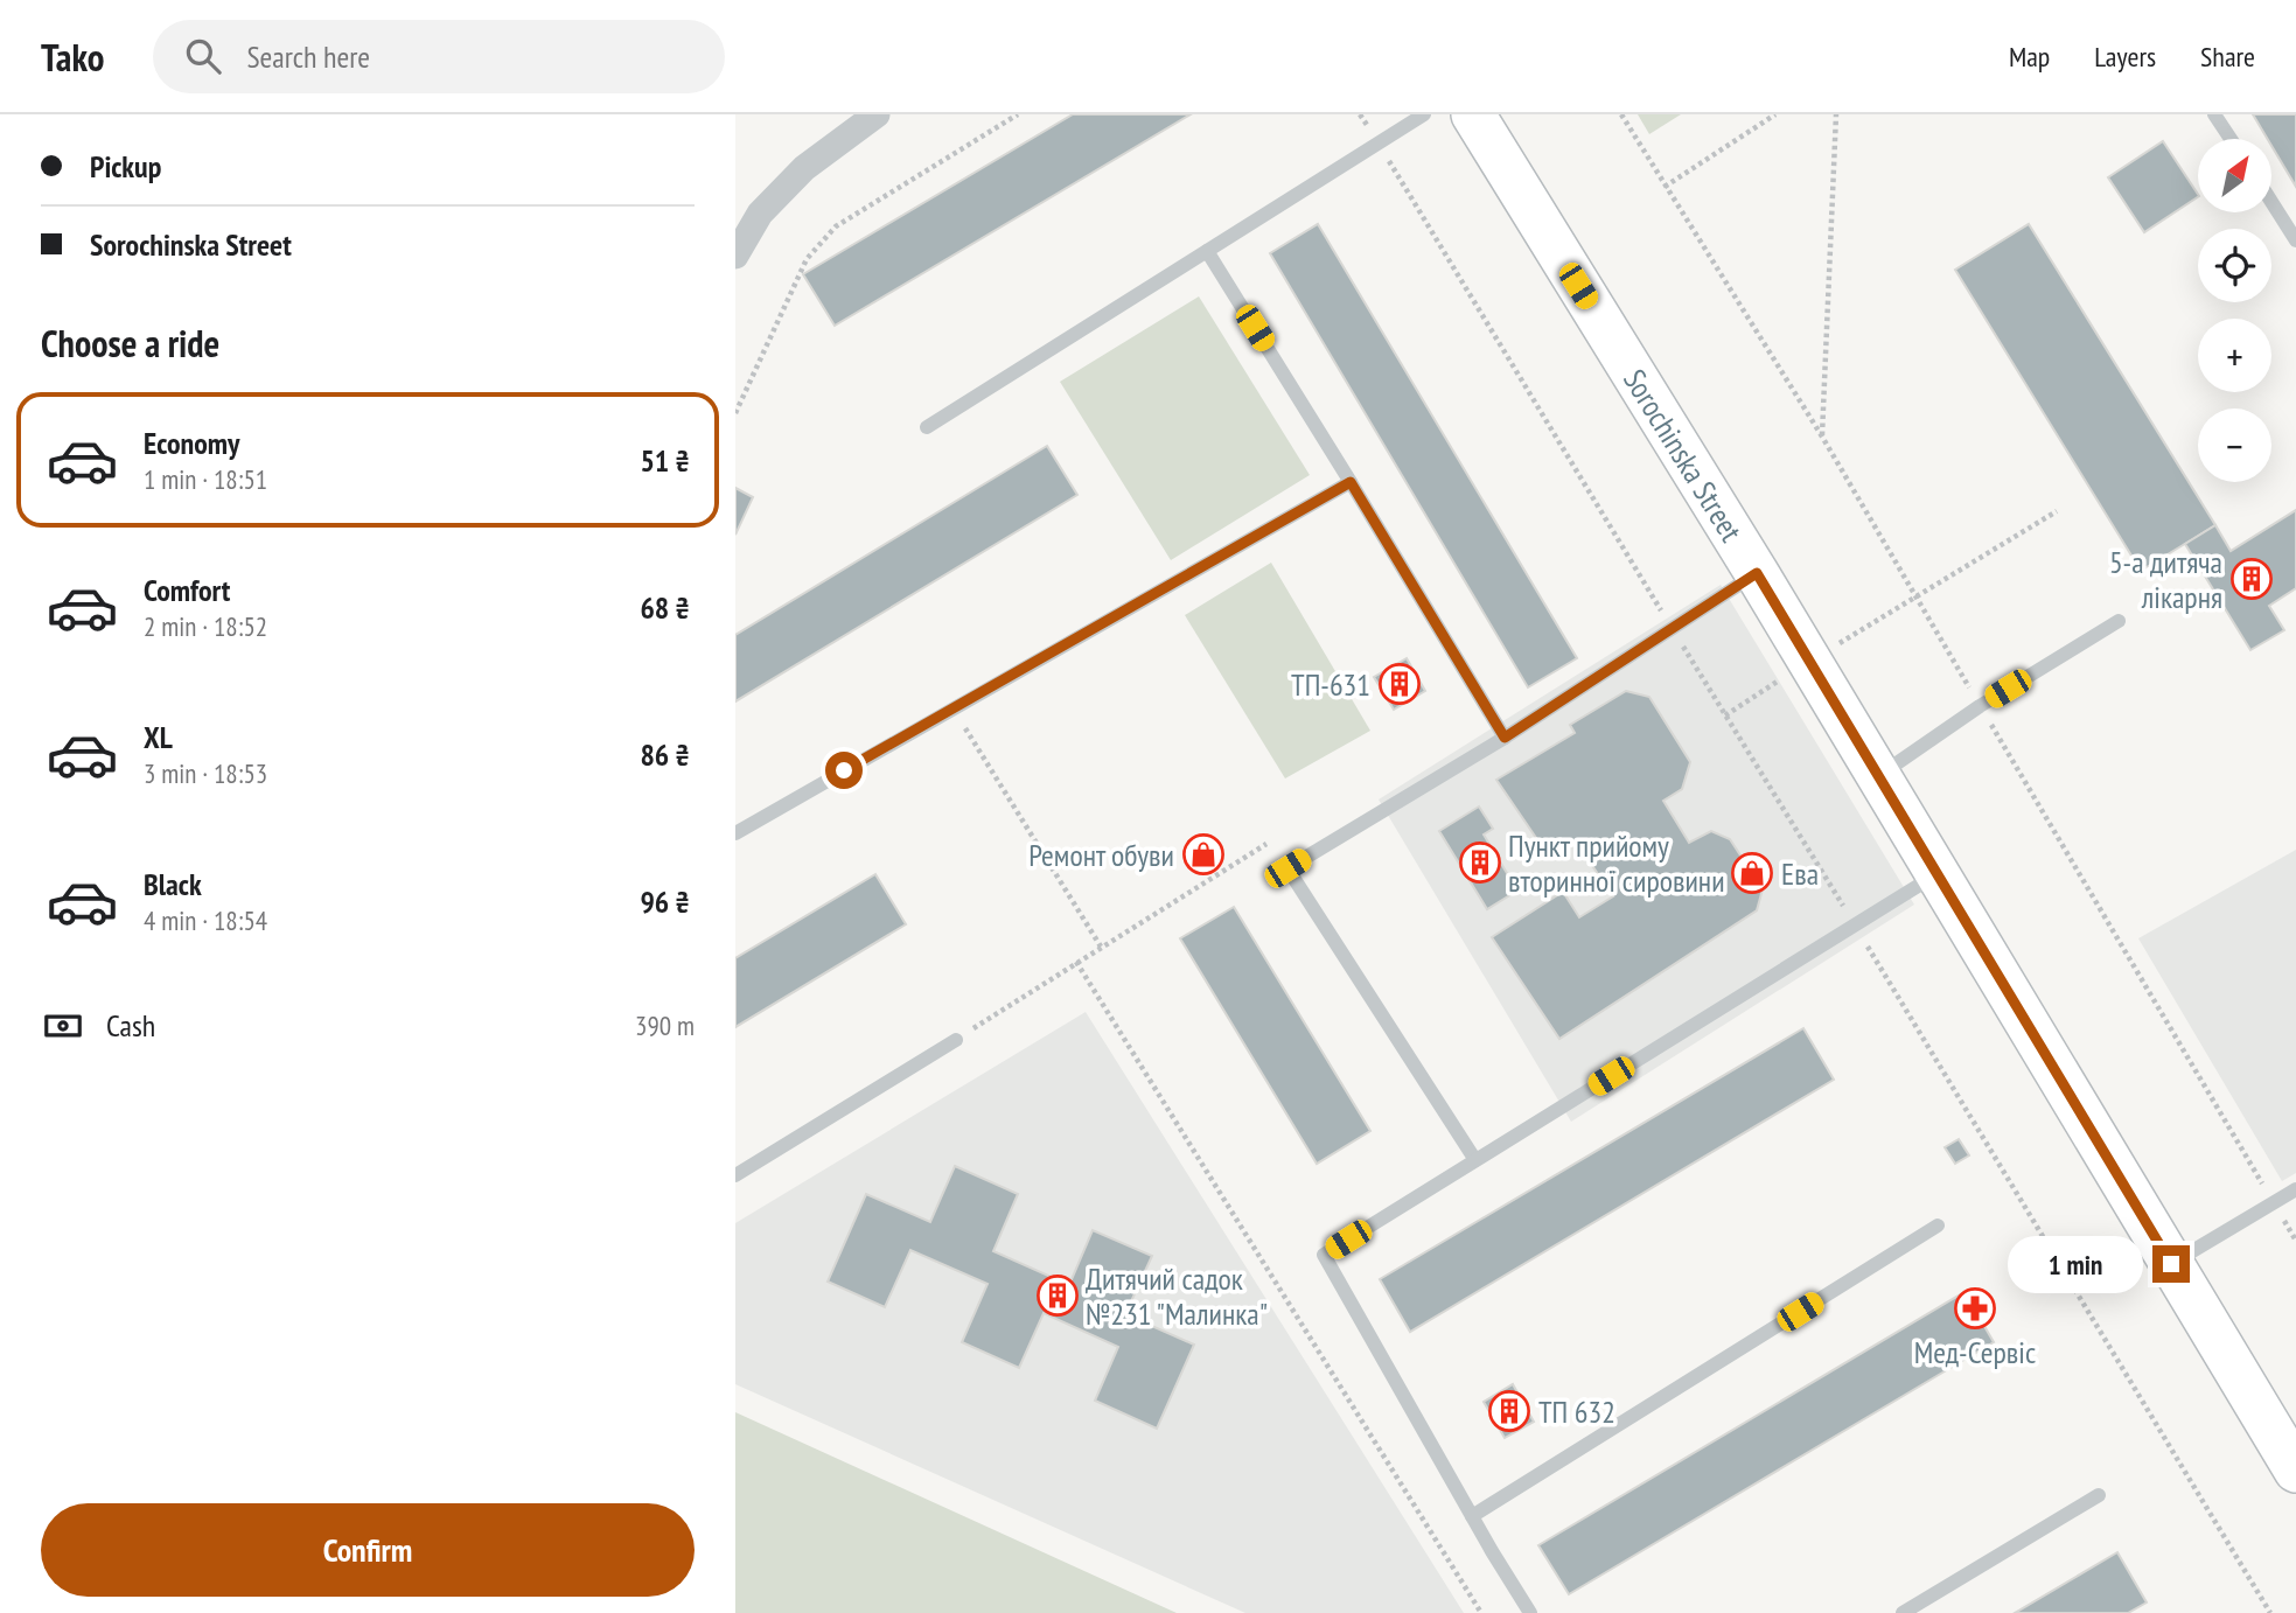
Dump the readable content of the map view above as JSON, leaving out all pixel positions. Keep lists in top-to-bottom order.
{
  "streets": {
    "main road": ["Sorochinska Street"]
  },
  "places": {
    "building": [
      "5-а дитяча лікарня",
      "ТП-631",
      "Пункт прийому вторинної сировини",
      "Дитячий садок №231 \"Малинка\"",
      "ТП 632"
    ],
    "shop": ["Ремонт обуви", "Ева"],
    "pharmacy": ["Мед-Сервіс"]
  },
  "north": "top right",
  "page": {
    "header": "Tako",
    "search": "Search here",
    "nav": ["Map", "Layers", "Share"],
    "banner": ["Pickup", "Sorochinska Street"],
    "map_buttons": ["+", "−"],
    "heading": "Choose a ride",
    "list": [
      {
        "name": "Economy",
        "note": "1 min · 18:51",
        "value": "51 ₴"
      },
      {
        "name": "Comfort",
        "note": "2 min · 18:52",
        "value": "68 ₴"
      },
      {
        "name": "XL",
        "note": "3 min · 18:53",
        "value": "86 ₴"
      },
      {
        "name": "Black",
        "note": "4 min · 18:54",
        "value": "96 ₴"
      }
    ],
    "pay": ["Cash", "390 m"],
    "bubble": "1 min",
    "buttons": "Confirm"
  }
}
